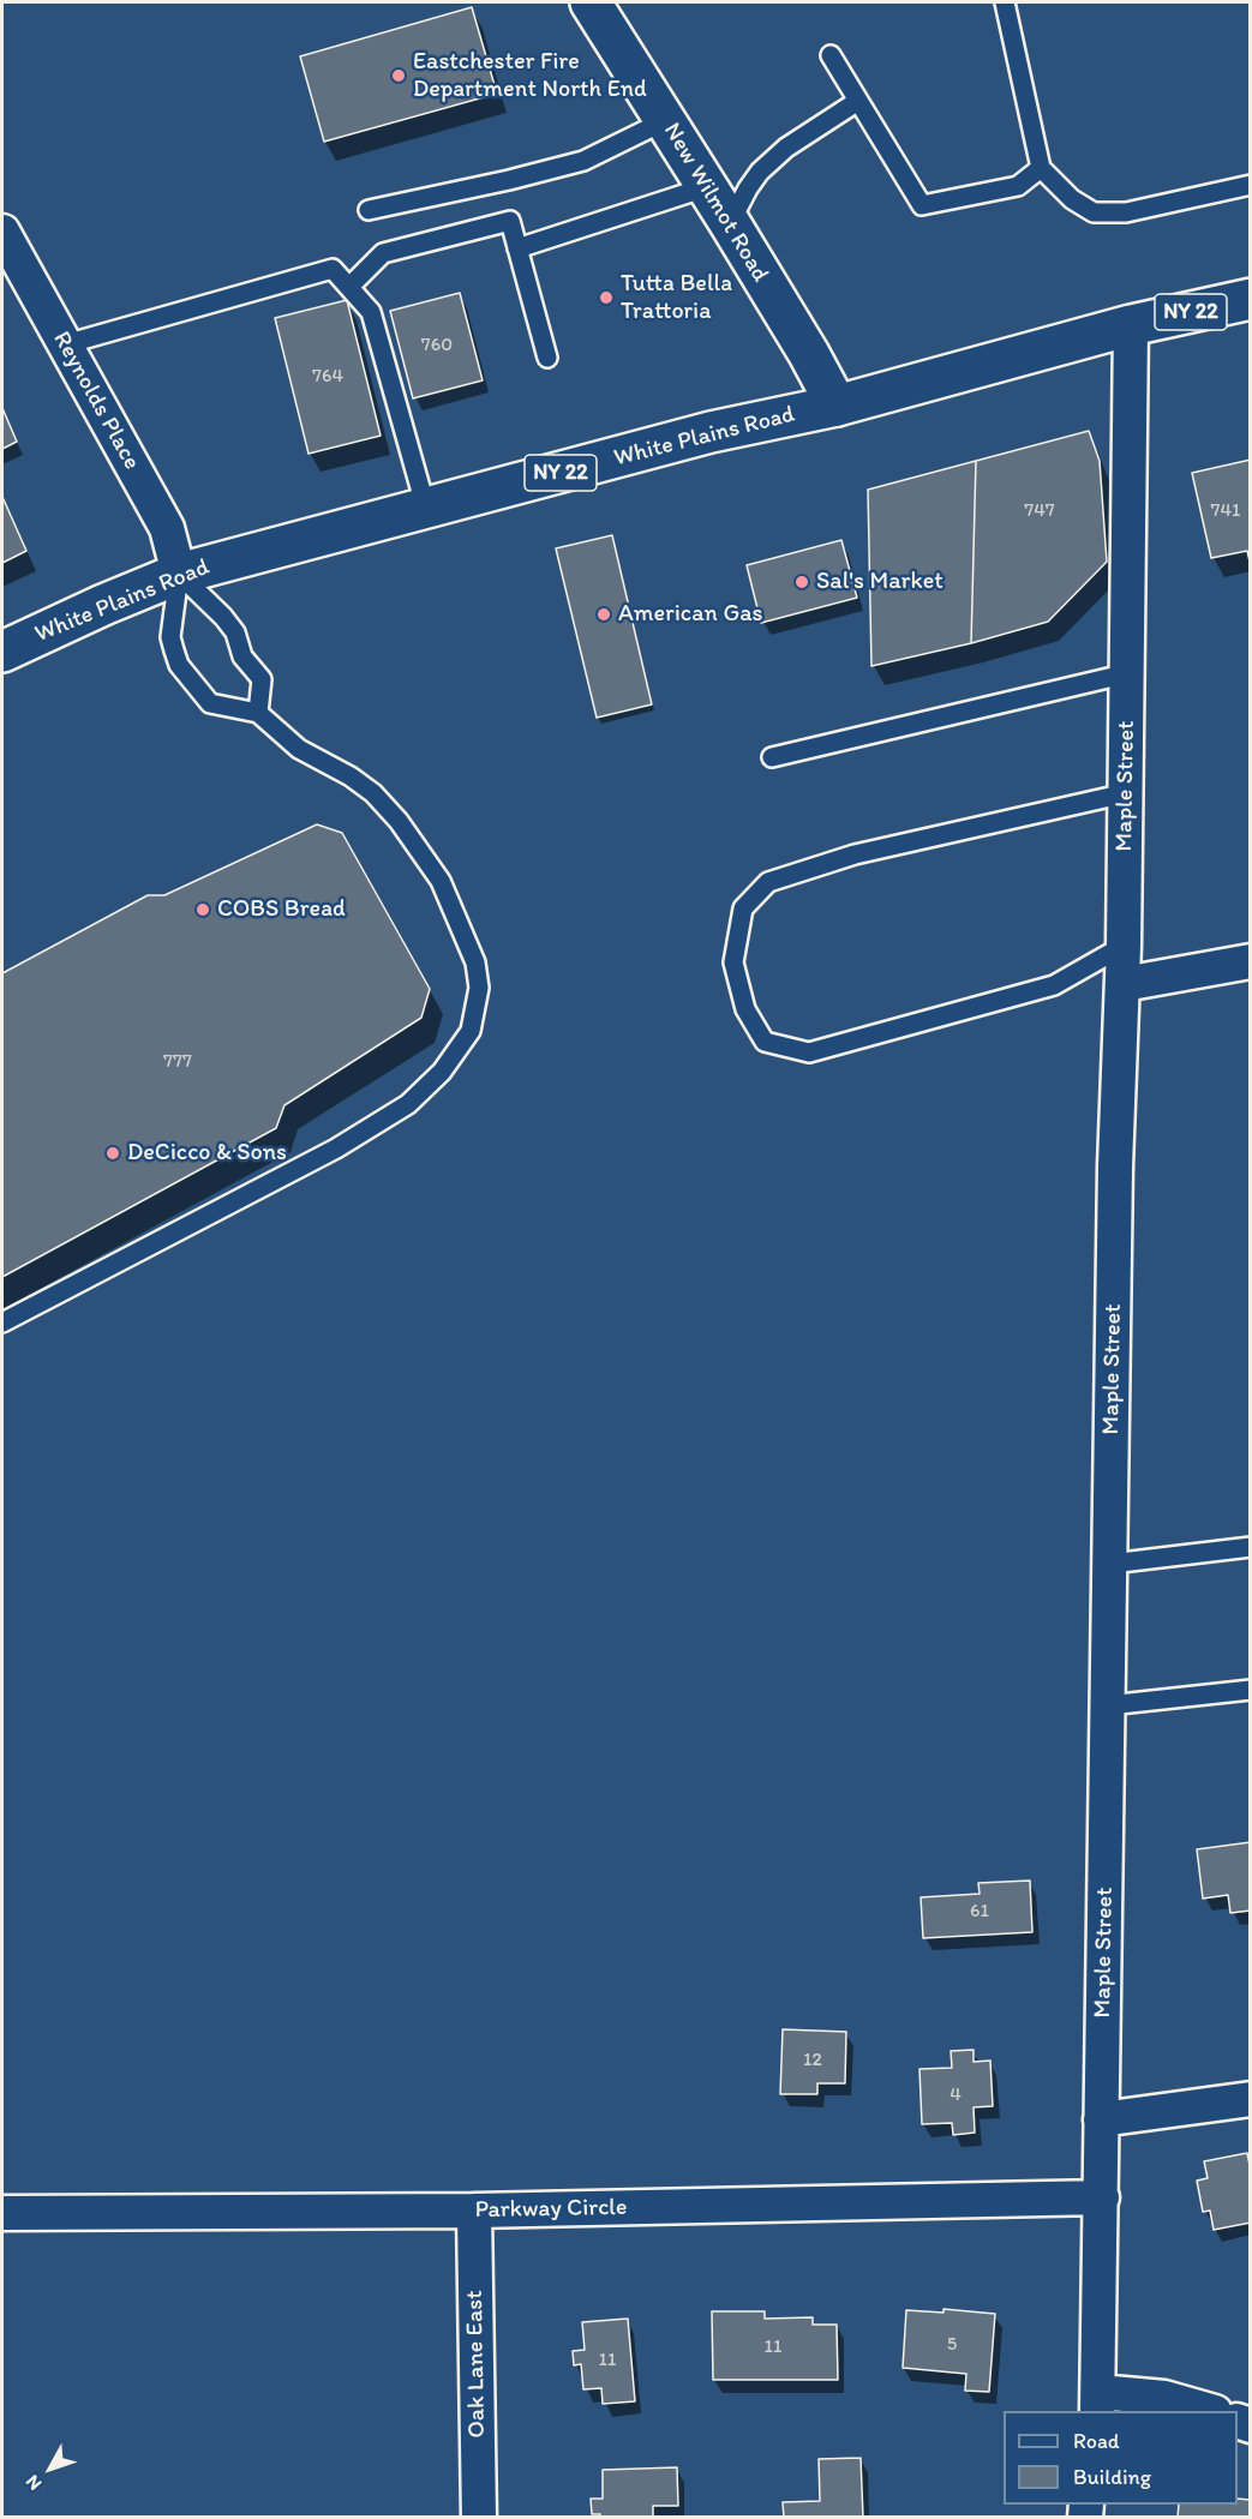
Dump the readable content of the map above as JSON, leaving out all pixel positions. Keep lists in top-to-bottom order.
{
  "streets": {
    "main road": ["New Wilmot Road", "NY 22", "White Plains Road"],
    "street": [
      "Reynolds Place",
      "Maple Street",
      "Parkway Circle",
      "Oak Lane East"
    ]
  },
  "crossings": [
    ["New Wilmot Road", "White Plains Road"],
    ["Reynolds Place", "White Plains Road"],
    ["White Plains Road", "Maple Street"],
    ["Maple Street", "Parkway Circle"],
    ["Parkway Circle", "Oak Lane East"]
  ],
  "places": [
    "Eastchester Fire Department North End",
    "Tutta Bella Trattoria",
    "Sal's Market",
    "American Gas",
    "COBS Bread",
    "DeCicco & Sons"
  ],
  "house_numbers": [
    "760",
    "764",
    "747",
    "741",
    "777",
    "61",
    "12",
    "4",
    "5",
    "11",
    "11"
  ],
  "legend": ["Road", "Building"],
  "north": "bottom left"
}
